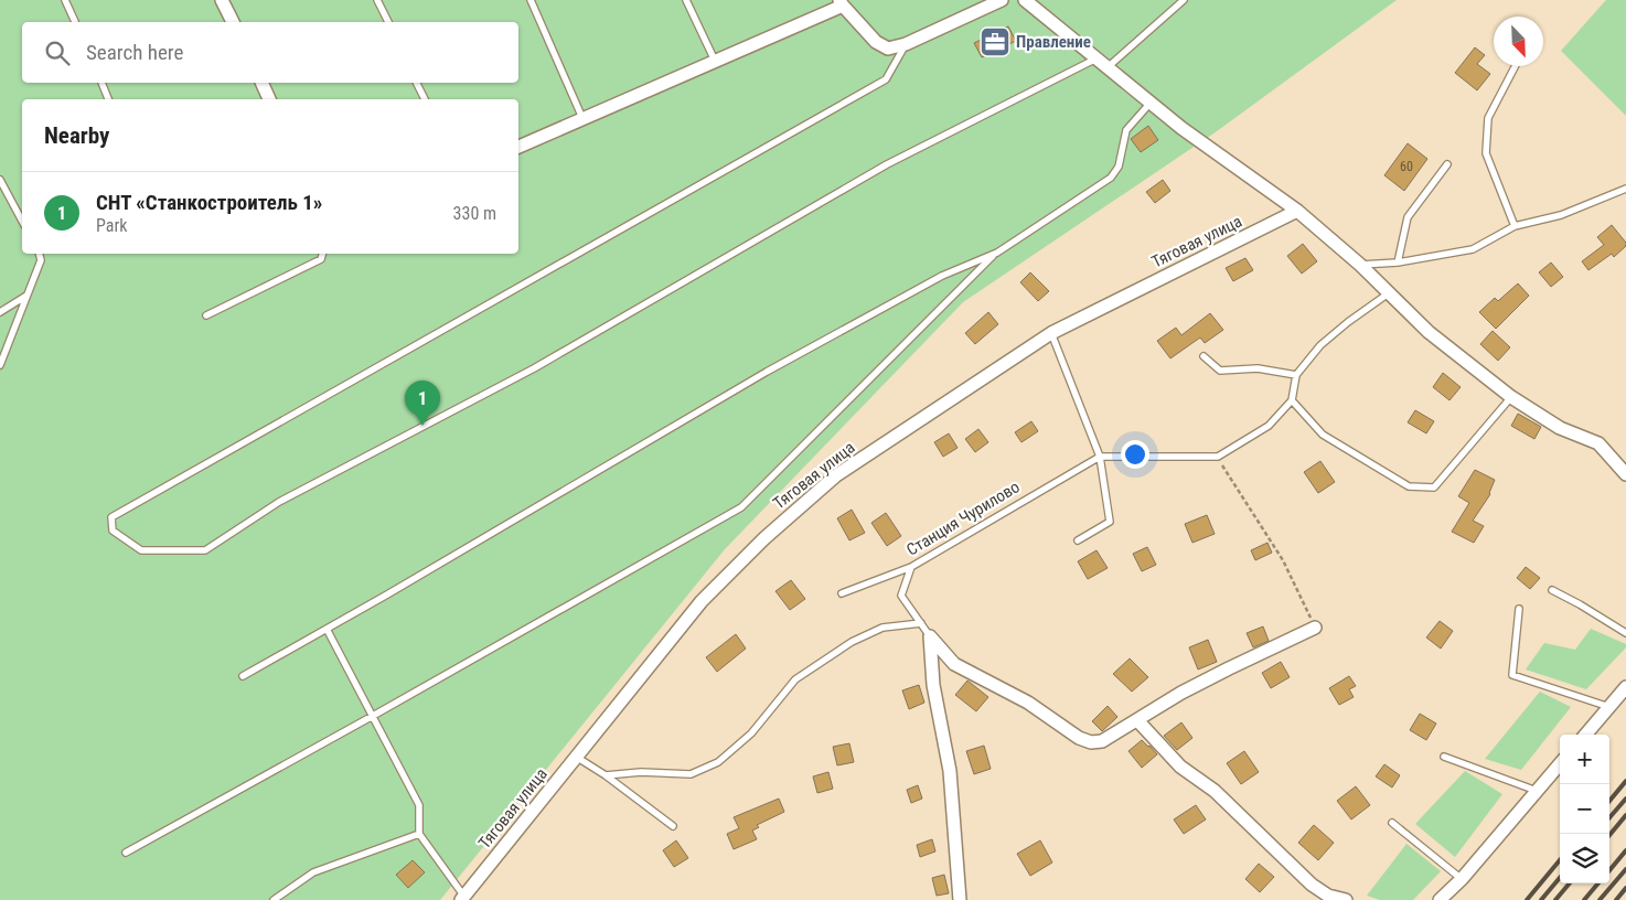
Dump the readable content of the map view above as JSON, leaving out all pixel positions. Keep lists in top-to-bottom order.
{
  "streets": {
    "street": ["Тяговая улица", "Станция Чурилово"]
  },
  "places": {
    "office": ["Правление"]
  },
  "house_numbers": ["60"],
  "north": "bottom right",
  "page": {
    "search": "Search here",
    "heading": "Nearby",
    "list": [
      {
        "mark": "1",
        "name": "СНТ «Станкостроитель 1»",
        "note": "Park",
        "value": "330 m"
      }
    ],
    "pins": "1",
    "map_buttons": ["+", "−"]
  }
}
